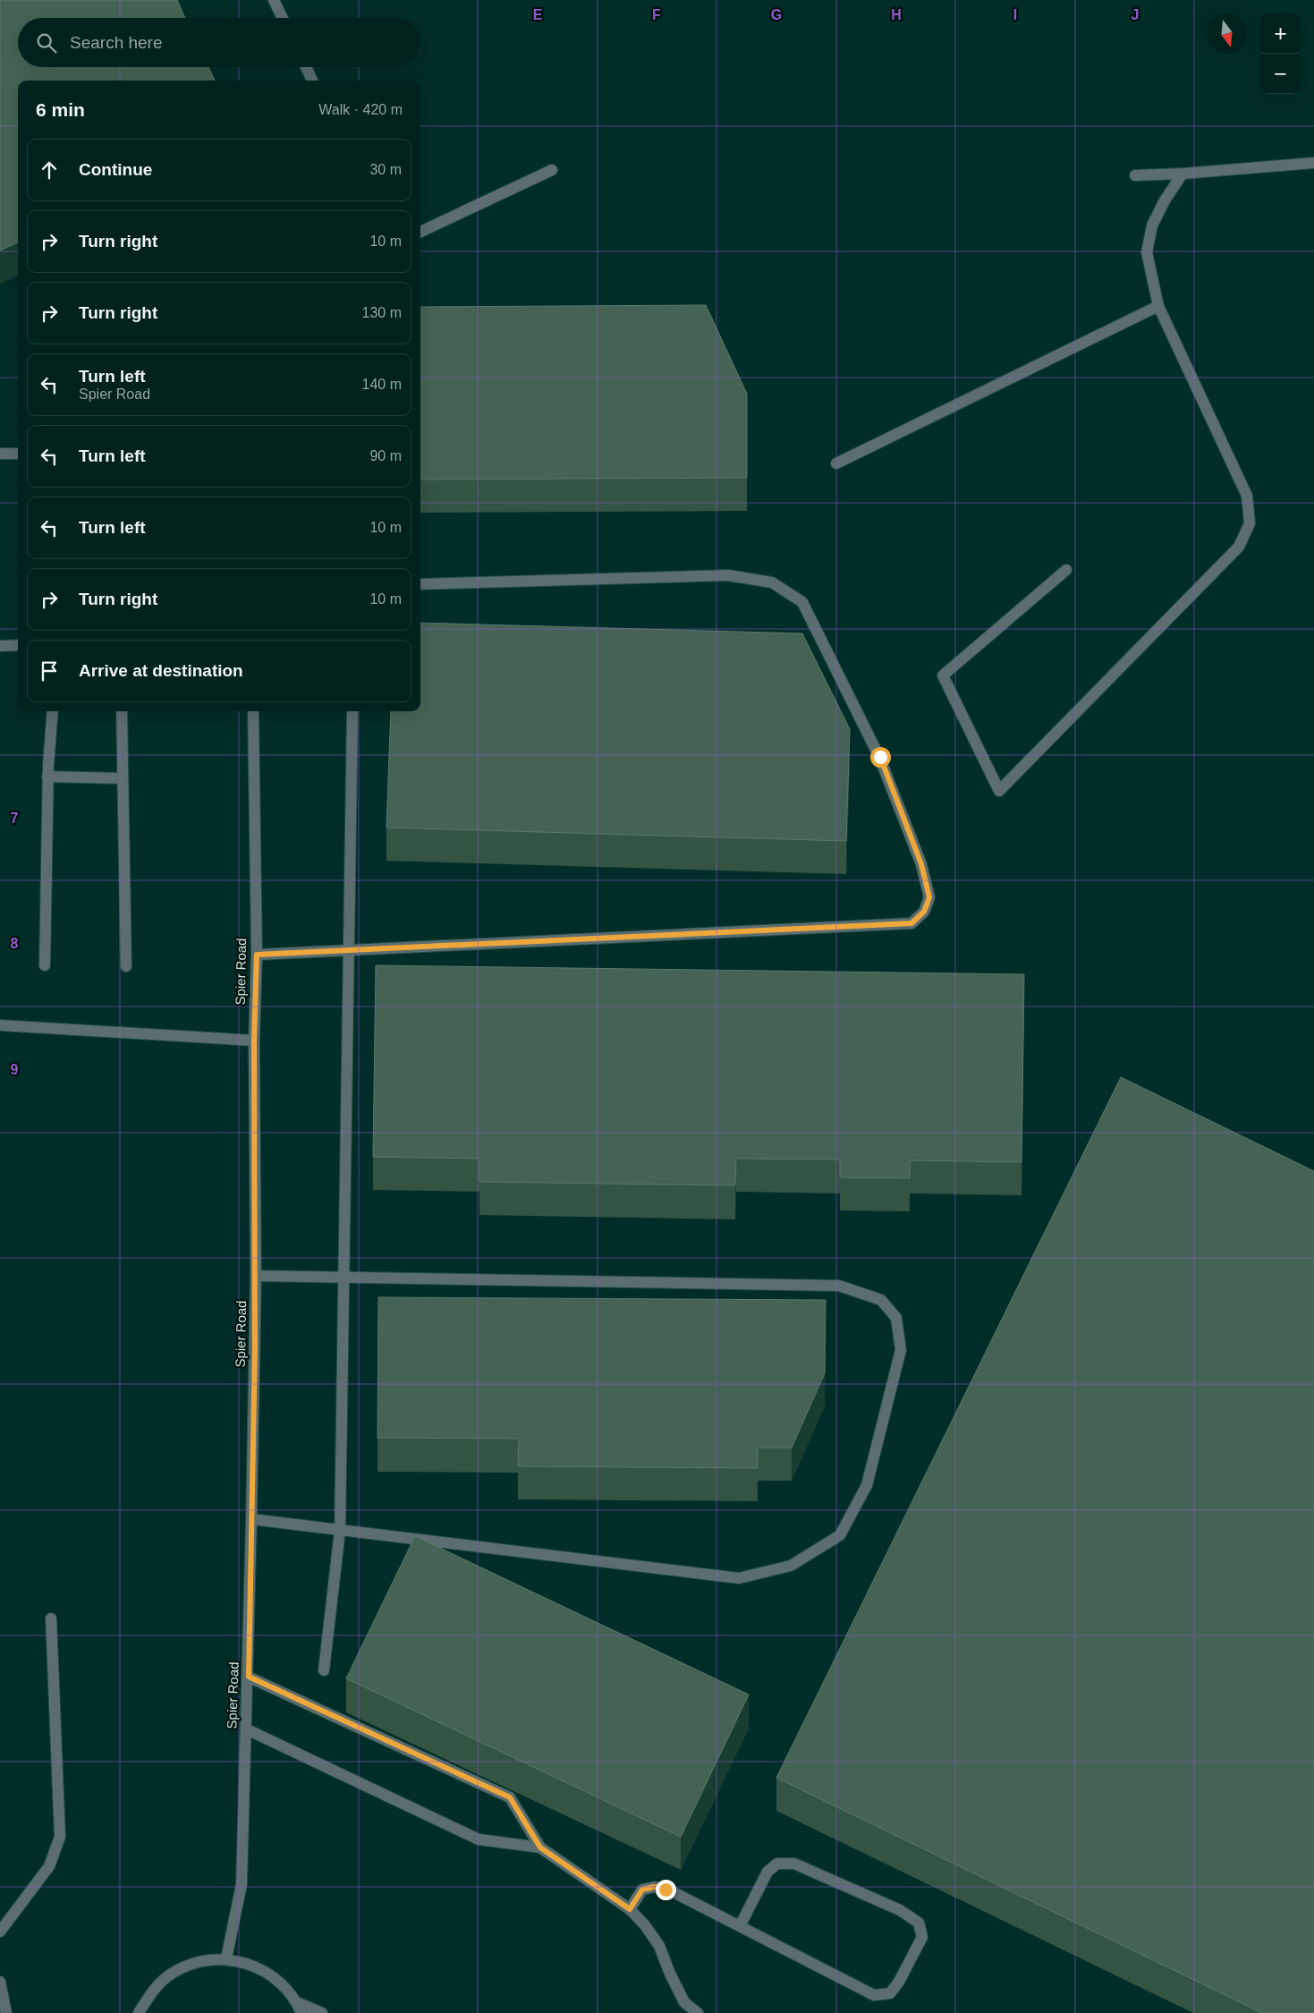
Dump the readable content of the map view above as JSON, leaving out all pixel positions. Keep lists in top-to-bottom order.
{
  "streets": {
    "street": ["Spier Road"]
  },
  "north": "bottom",
  "page": {
    "map_buttons": ["+", "−"],
    "search": "Search here",
    "heading": ["6 min", "Walk · 420 m"],
    "list": [
      ["Continue", "30 m"],
      ["Turn right", "10 m"],
      ["Turn right", "130 m"],
      ["Turn left", "Spier Road", "140 m"],
      ["Turn left", "90 m"],
      ["Turn left", "10 m"],
      ["Turn right", "10 m"],
      "Arrive at destination"
    ]
  },
  "grid": {
    "columns": [
      "E",
      "F",
      "G",
      "H",
      "I",
      "J"
    ],
    "rows": ["7", "8", "9"]
  }
}
